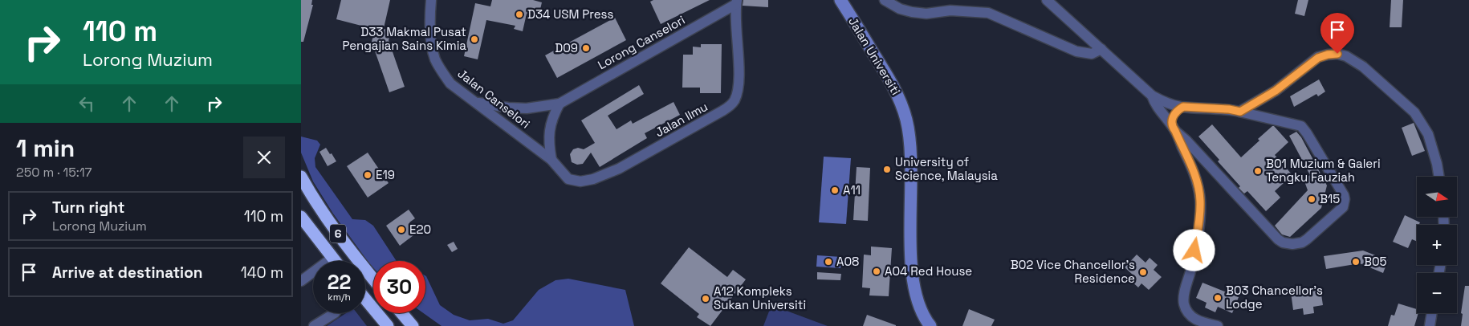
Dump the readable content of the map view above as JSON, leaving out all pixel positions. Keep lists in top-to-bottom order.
{
  "streets": {
    "highway": ["6"],
    "street": [
      "Lorong Canselori",
      "Jalan Universiti",
      "Jalan Canselori",
      "Jalan Ilmu"
    ]
  },
  "crossings": [
    ["Lorong Canselori", "Jalan Canselori"],
    ["Lorong Canselori", "Jalan Ilmu"],
    ["Jalan Canselori", "Jalan Ilmu"]
  ],
  "places": [
    "D34 USM Press",
    "D33 Makmal Pusat Pengajian Sains Kimia",
    "D09",
    "University of Science, Malaysia",
    "B01 Muzium & Galeri Tengku Fauziah",
    "E19",
    "A11",
    "B15",
    "E20",
    "A08",
    "B05",
    "A04 Red House",
    "B02 Vice Chancellor's Residence",
    "B03 Chancellor's Lodge",
    "A12 Kompleks Sukan Universiti"
  ],
  "north": "right",
  "page": {
    "turn": ["110 m", "Lorong Muzium"],
    "heading": ["1 min", "250 m · 15:17"],
    "map_buttons": ["+", "−"],
    "list": [
      {
        "name": "Turn right",
        "note": "Lorong Muzium",
        "value": "110 m"
      },
      {
        "name": "Arrive at destination",
        "value": "140 m"
      }
    ],
    "speed": "22 km/h",
    "limit": "30"
  }
}
